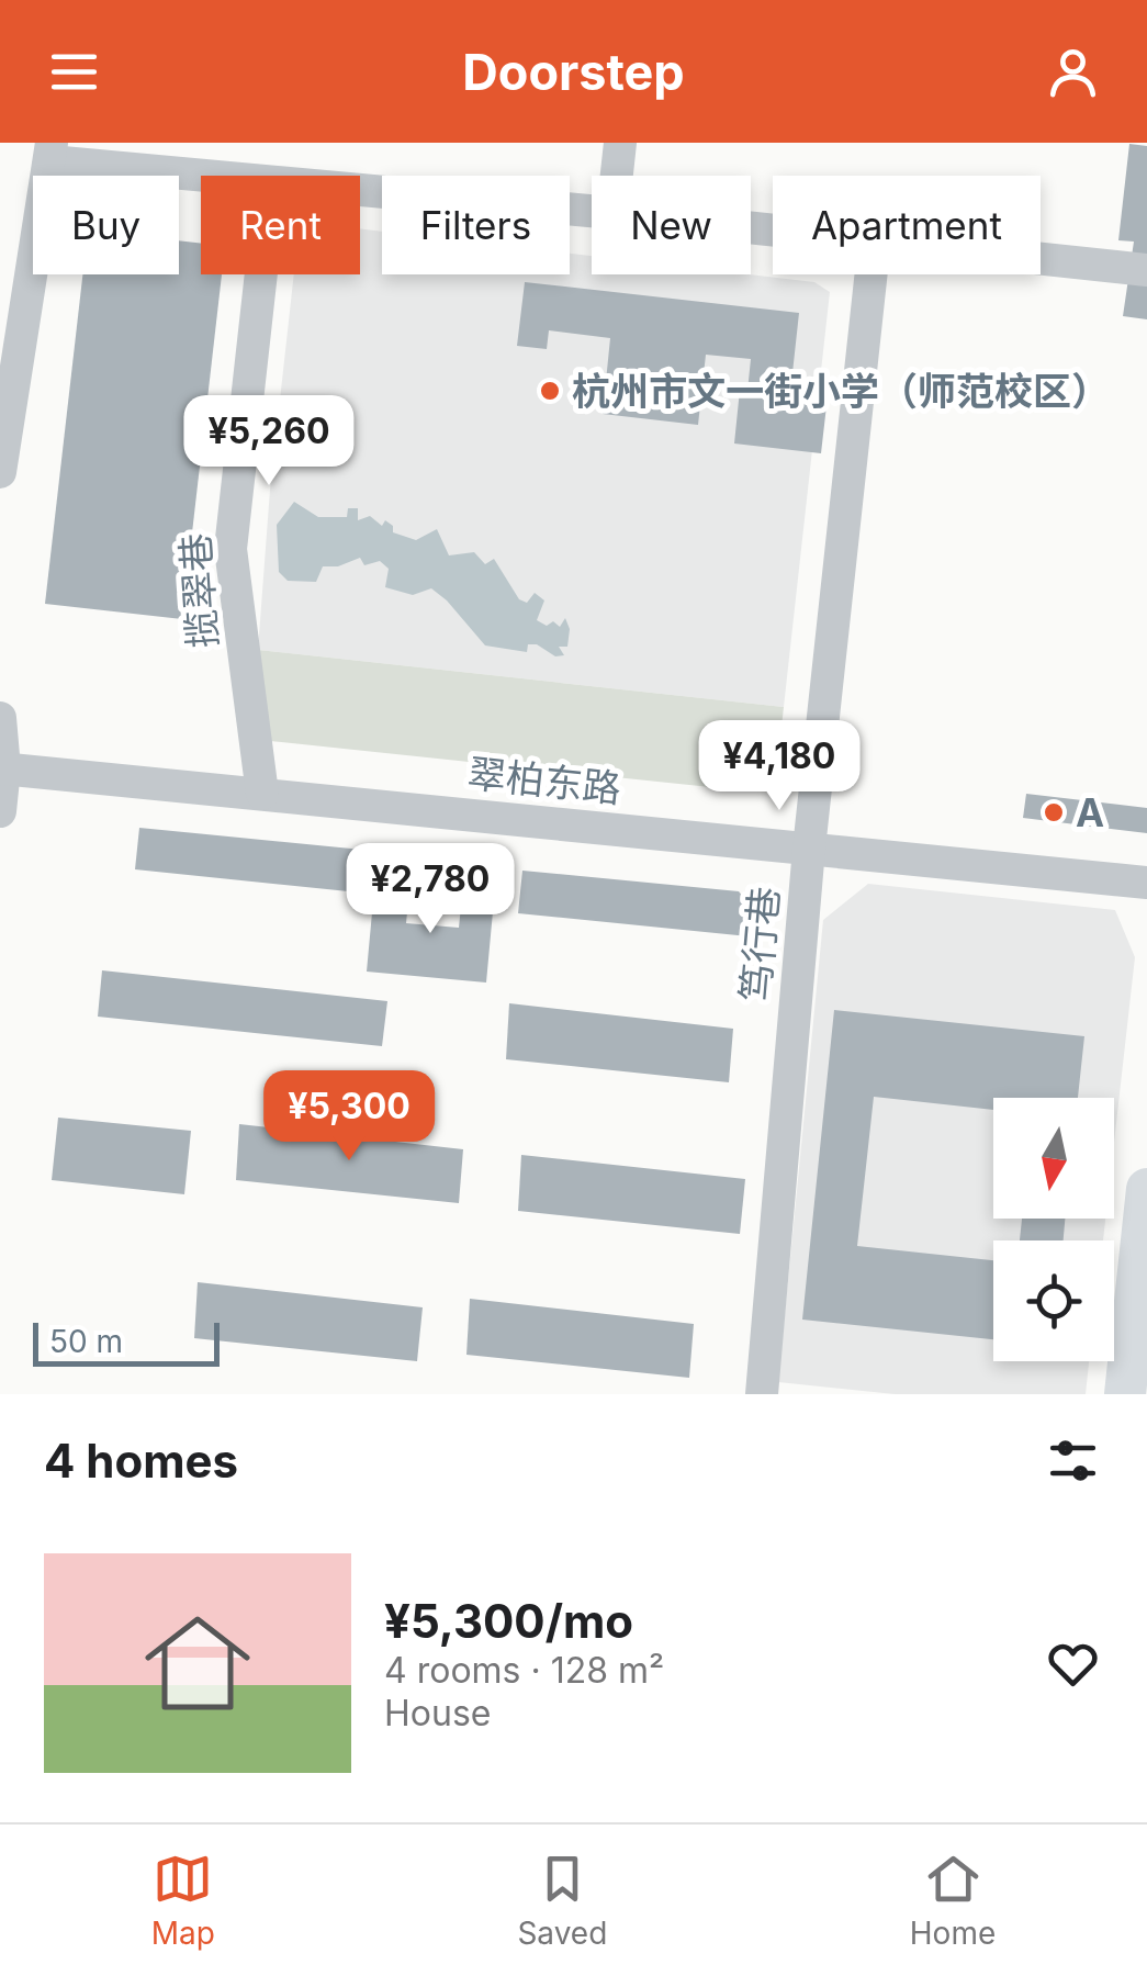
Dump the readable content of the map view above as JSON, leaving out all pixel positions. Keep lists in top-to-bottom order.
{
  "streets": {
    "street": ["揽翠巷", "翠柏东路", "笃行巷"]
  },
  "crossings": [
    ["揽翠巷", "翠柏东路"],
    ["翠柏东路", "笃行巷"]
  ],
  "places": ["杭州市文一街小学（师范校区）", "A"],
  "scale_bar": "50 m",
  "north": "bottom",
  "page": {
    "header": "Doorstep",
    "chip": [
      "Buy",
      "Rent",
      "Filters",
      "New",
      "Apartment"
    ],
    "price": [
      "¥5,260",
      "¥4,180",
      "¥2,780",
      "¥5,300"
    ],
    "scale": "50 m",
    "heading": "4 homes",
    "list": [
      {
        "name": "¥5,300/mo",
        "note": "4 rooms · 128 m² · House"
      }
    ],
    "tabs": ["Map", "Saved", "Home"]
  }
}
